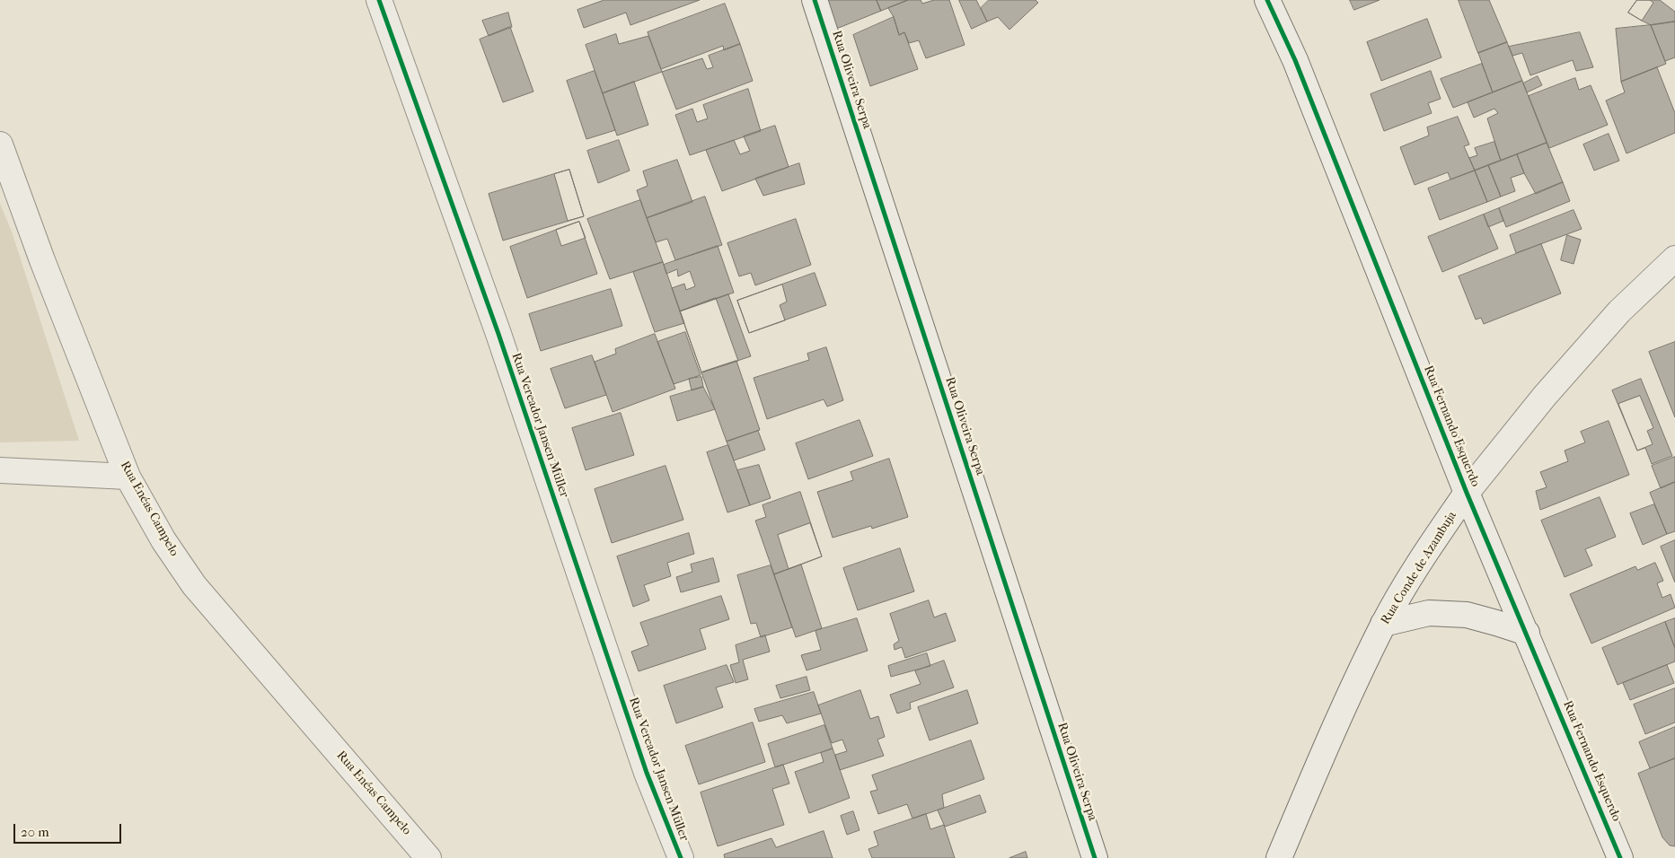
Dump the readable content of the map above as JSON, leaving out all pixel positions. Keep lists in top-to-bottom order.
{
  "streets": {
    "street": [
      "Rua Oliveira Serpa",
      "Rua Vereador Jansen Müller",
      "Rua Fernando Esquerdo",
      "Rua Enéas Campelo",
      "Rua Conde de Azambuja"
    ]
  },
  "crossings": [
    ["Rua Fernando Esquerdo", "Rua Conde de Azambuja"]
  ],
  "scale_bar": "20 m"
}
